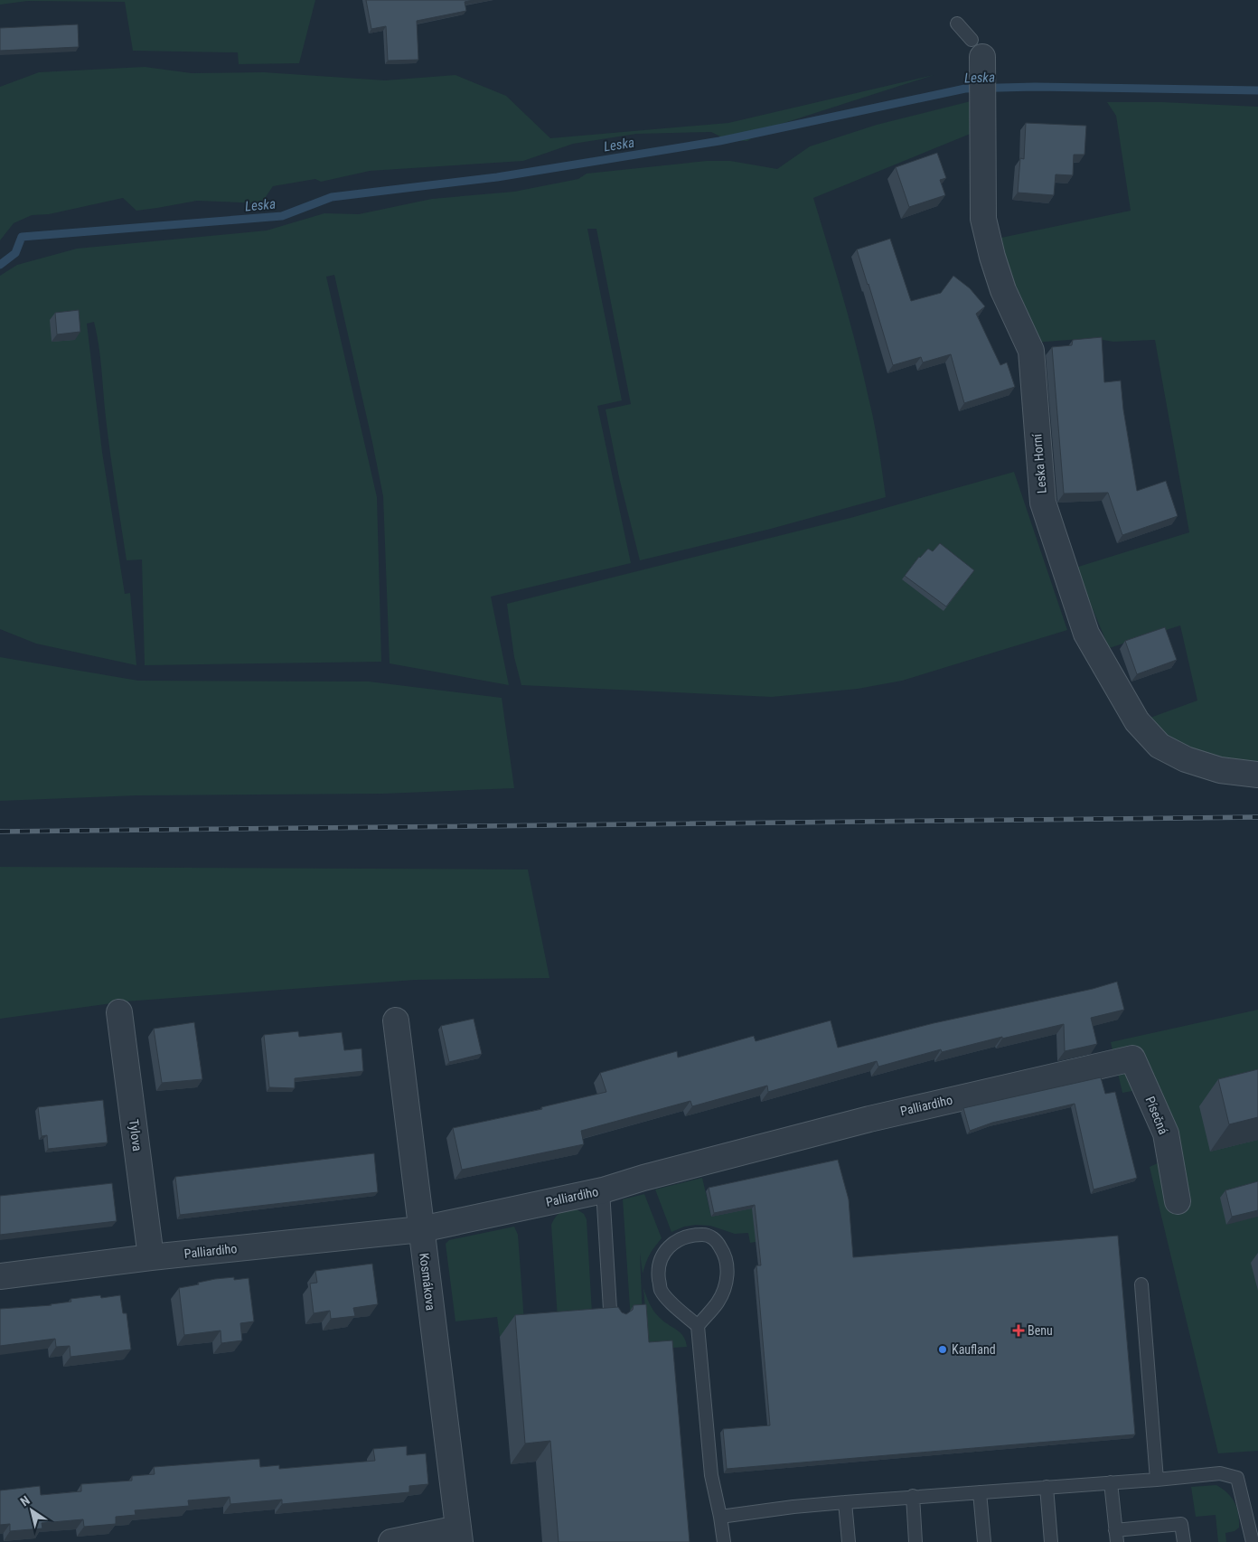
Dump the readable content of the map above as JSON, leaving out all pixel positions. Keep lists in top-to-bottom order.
{
  "streets": {
    "street": [
      "Leska Horní",
      "Palliardiho",
      "Písečná",
      "Tylova",
      "Kosmákova"
    ]
  },
  "crossings": [
    ["Palliardiho", "Písečná"],
    ["Palliardiho", "Tylova"],
    ["Palliardiho", "Kosmákova"]
  ],
  "water": ["Leska"],
  "places": {
    "health": ["Benu"],
    "other": ["Kaufland"]
  },
  "north": "top left"
}
